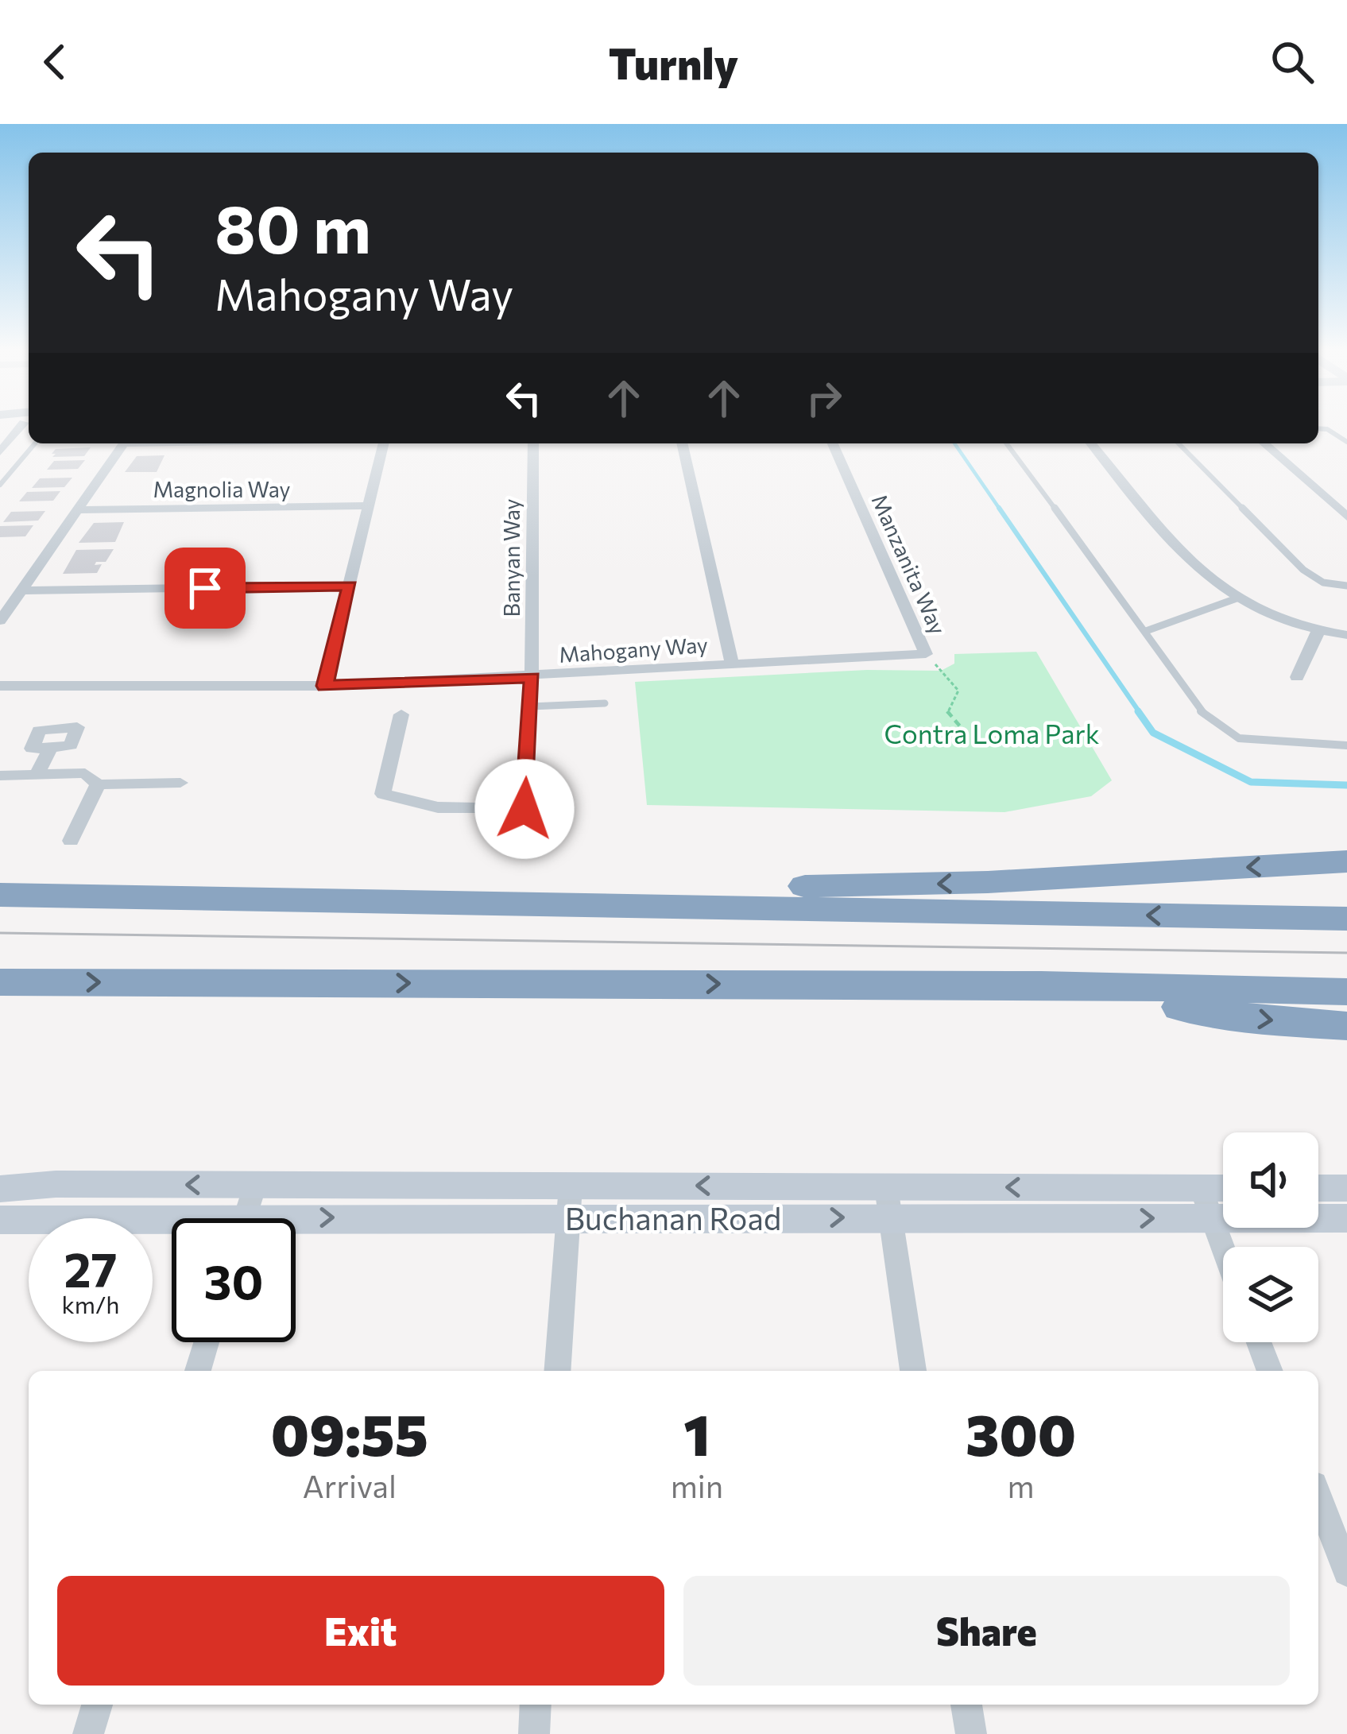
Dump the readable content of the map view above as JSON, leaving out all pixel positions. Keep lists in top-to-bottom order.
{
  "streets": {
    "main road": ["Buchanan Road"],
    "street": [
      "Magnolia Way",
      "Banyan Way",
      "Manzanita Way",
      "Mahogany Way"
    ]
  },
  "crossings": [
    ["Banyan Way", "Mahogany Way"],
    ["Manzanita Way", "Mahogany Way"]
  ],
  "parks": ["Contra Loma Park"],
  "page": {
    "header": "Turnly",
    "turn": ["80 m", "Mahogany Way"],
    "speed": "27 km/h",
    "limit": "30",
    "eta": [
      "09:55",
      "Arrival",
      "1",
      "min",
      "300",
      "m"
    ],
    "buttons": ["Exit", "Share"]
  }
}
